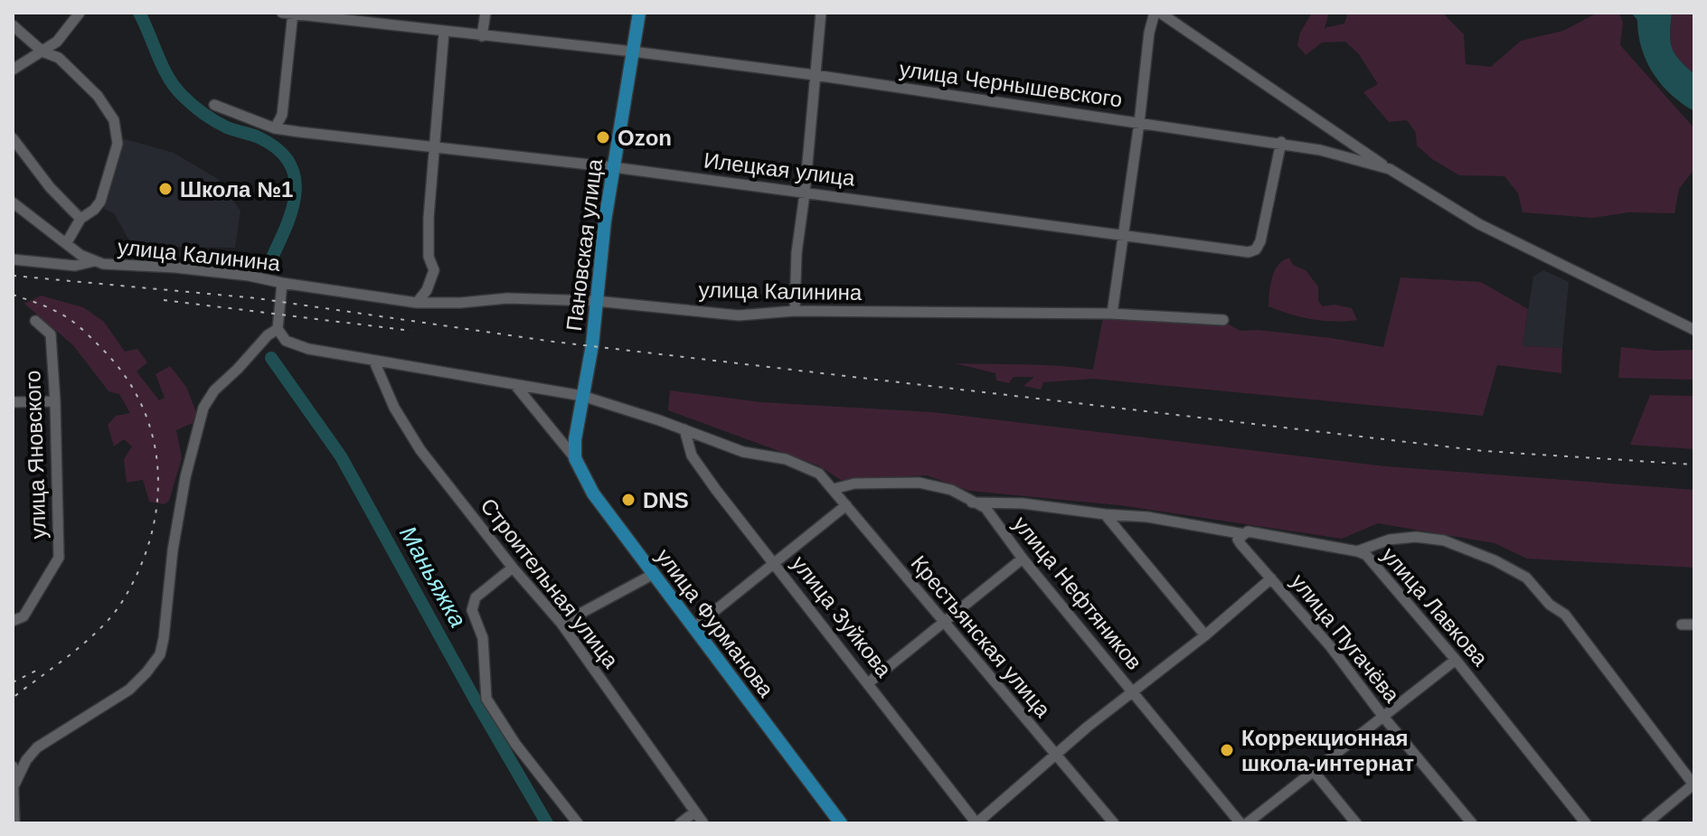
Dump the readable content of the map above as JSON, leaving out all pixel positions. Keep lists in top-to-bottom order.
{
  "streets": {
    "main road": ["Пановская улица", "улица Фурманова"],
    "street": [
      "улица Чернышевского",
      "Илецкая улица",
      "улица Калинина",
      "улица Яновского",
      "Строительная улица",
      "улица Нефтяников",
      "улица Лавкова",
      "улица Зуйкова",
      "Крестьянская улица",
      "улица Пугачёва"
    ]
  },
  "crossings": [
    ["улица Чернышевского", "Илецкая улица"],
    ["улица Чернышевского", "Пановская улица"],
    ["Илецкая улица", "Пановская улица"],
    ["Пановская улица", "улица Калинина"],
    ["Пановская улица", "улица Фурманова"],
    ["улица Нефтяников", "улица Лавкова"],
    ["улица Нефтяников", "Крестьянская улица"],
    ["улица Лавкова", "улица Пугачёва"],
    ["улица Зуйкова", "Крестьянская улица"]
  ],
  "water": ["Маньяжка"],
  "places": [
    "Ozon",
    "Школа №1",
    "DNS",
    "Коррекционная школа-интернат"
  ]
}
